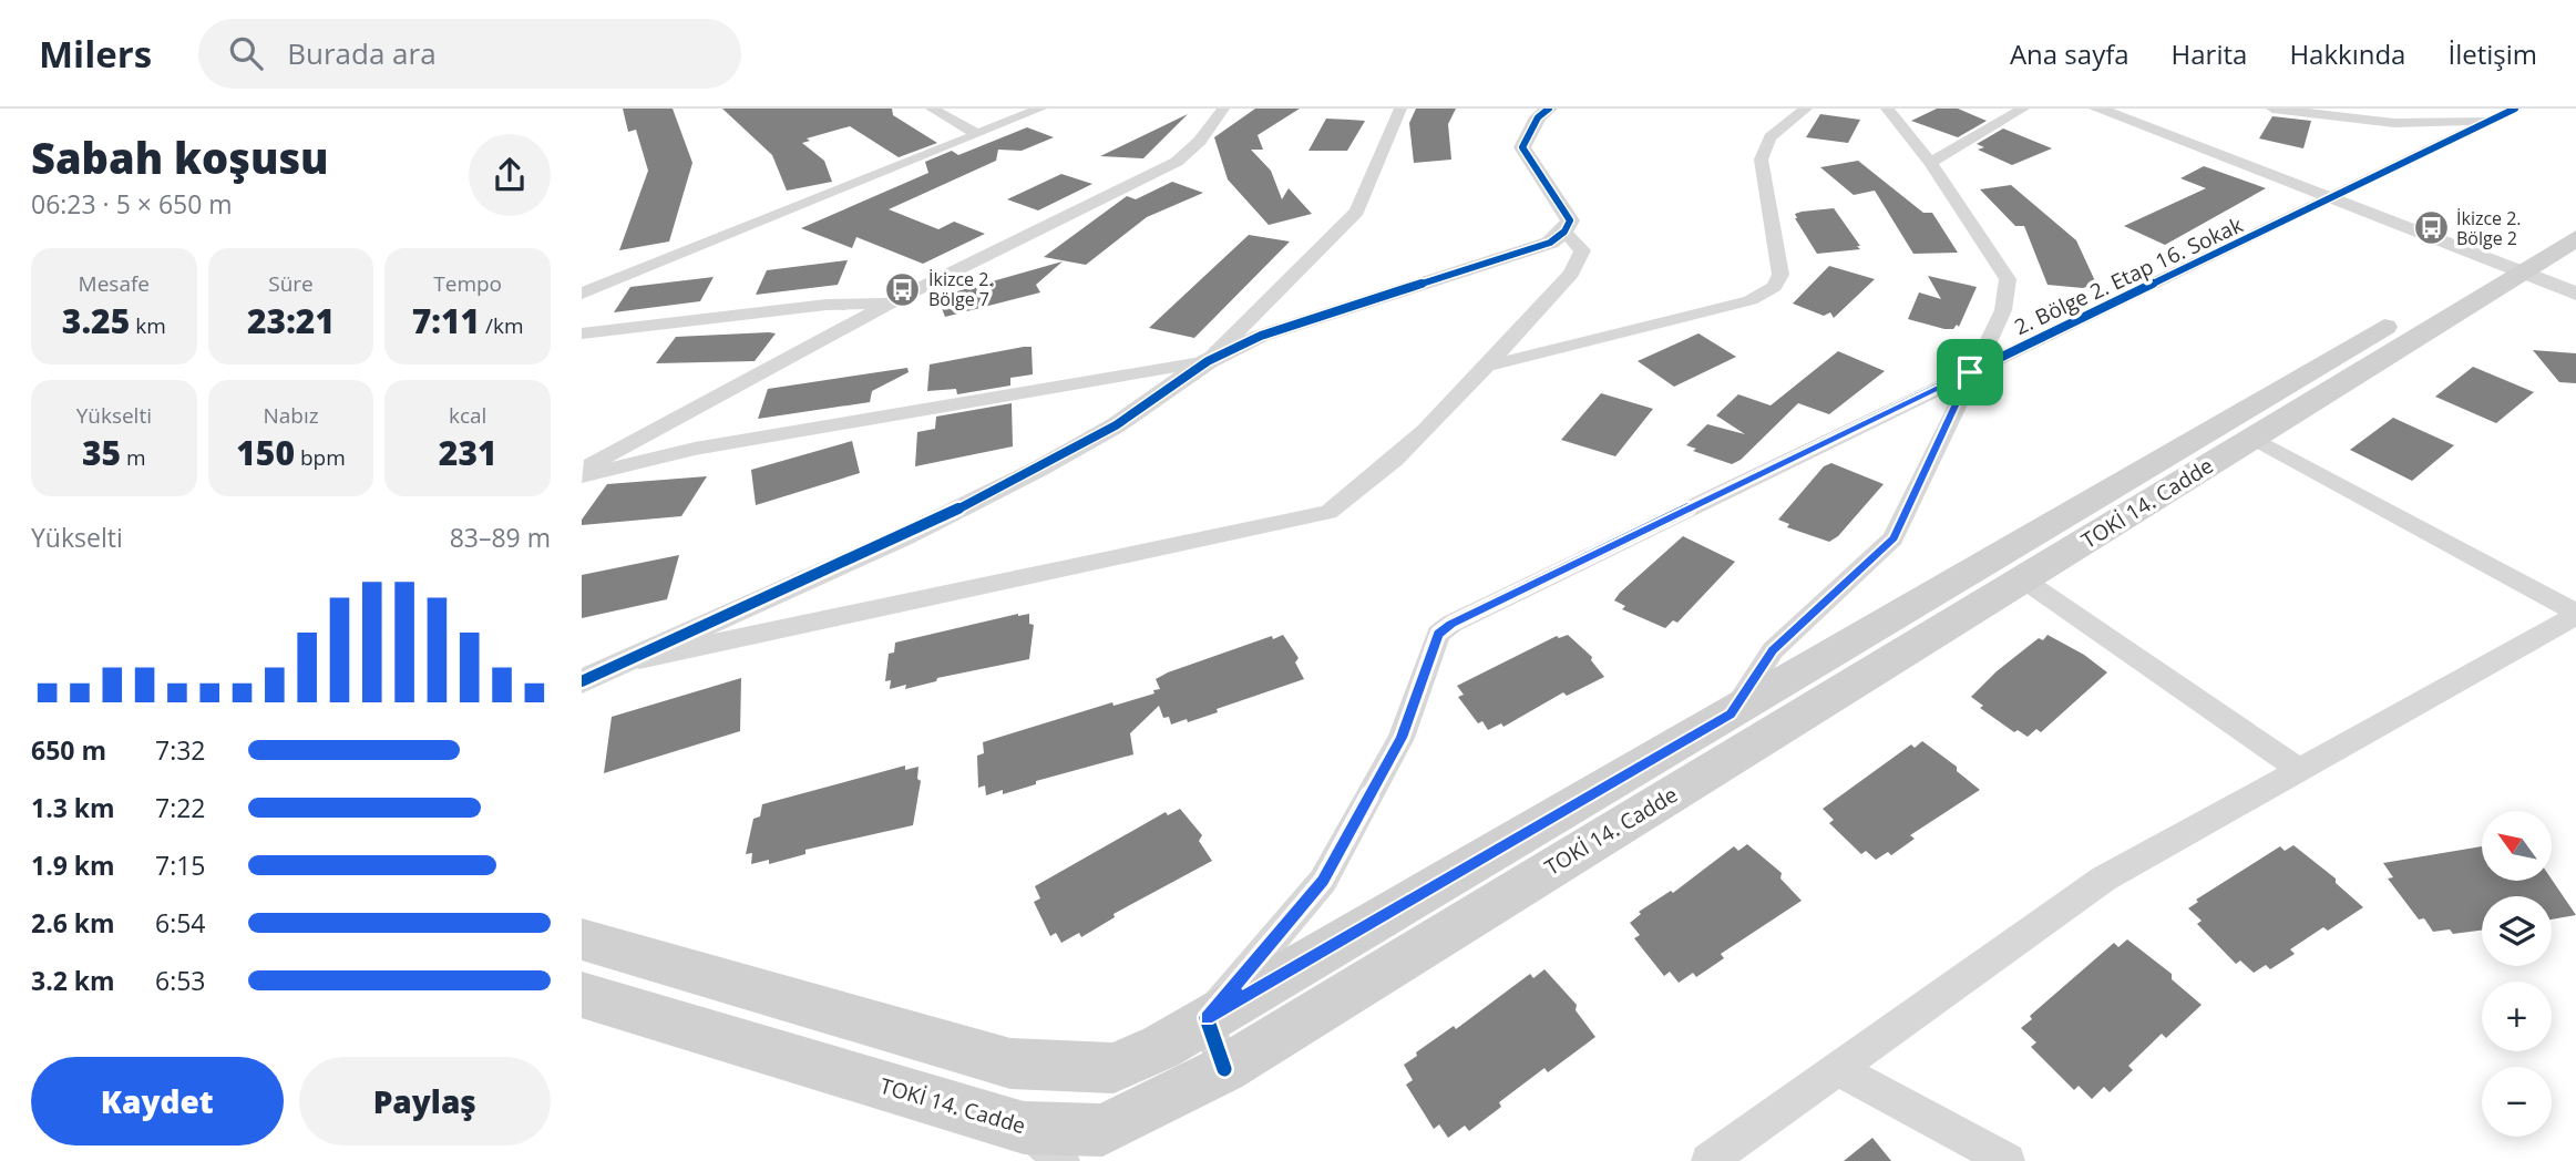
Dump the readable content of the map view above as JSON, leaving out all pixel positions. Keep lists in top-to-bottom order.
{
  "streets": {
    "main road": ["TOKİ 14. Cadde"],
    "street": ["2. Bölge 2. Etap 16. Sokak"]
  },
  "crossings": [
    ["2. Bölge 2. Etap 16. Sokak", "TOKİ 14. Cadde"]
  ],
  "places": {
    "bus stop": ["İkizce 2. Bölge 2", "İkizce 2. Bölge 7"]
  },
  "north": "top left",
  "page": {
    "header": "Milers",
    "search": "Burada ara",
    "nav": [
      "Ana sayfa",
      "Harita",
      "Hakkında",
      "İletişim"
    ],
    "heading": ["Sabah koşusu", "06:23 · 5 × 650 m"],
    "stats": [
      ["Mesafe", "3.25 km"],
      ["Süre", "23:21"],
      ["Tempo", "7:11 /km"],
      ["Yükselti", "35 m"],
      ["Nabız", "150 bpm"],
      ["kcal", "231"]
    ],
    "chart": ["Yükselti", "83–89 m"],
    "list": [
      {
        "name": "650 m",
        "note": "7:32"
      },
      {
        "name": "1.3 km",
        "note": "7:22"
      },
      {
        "name": "1.9 km",
        "note": "7:15"
      },
      {
        "name": "2.6 km",
        "note": "6:54"
      },
      {
        "name": "3.2 km",
        "note": "6:53"
      }
    ],
    "map_buttons": ["+", "−"],
    "buttons": ["Kaydet", "Paylaş"]
  }
}
